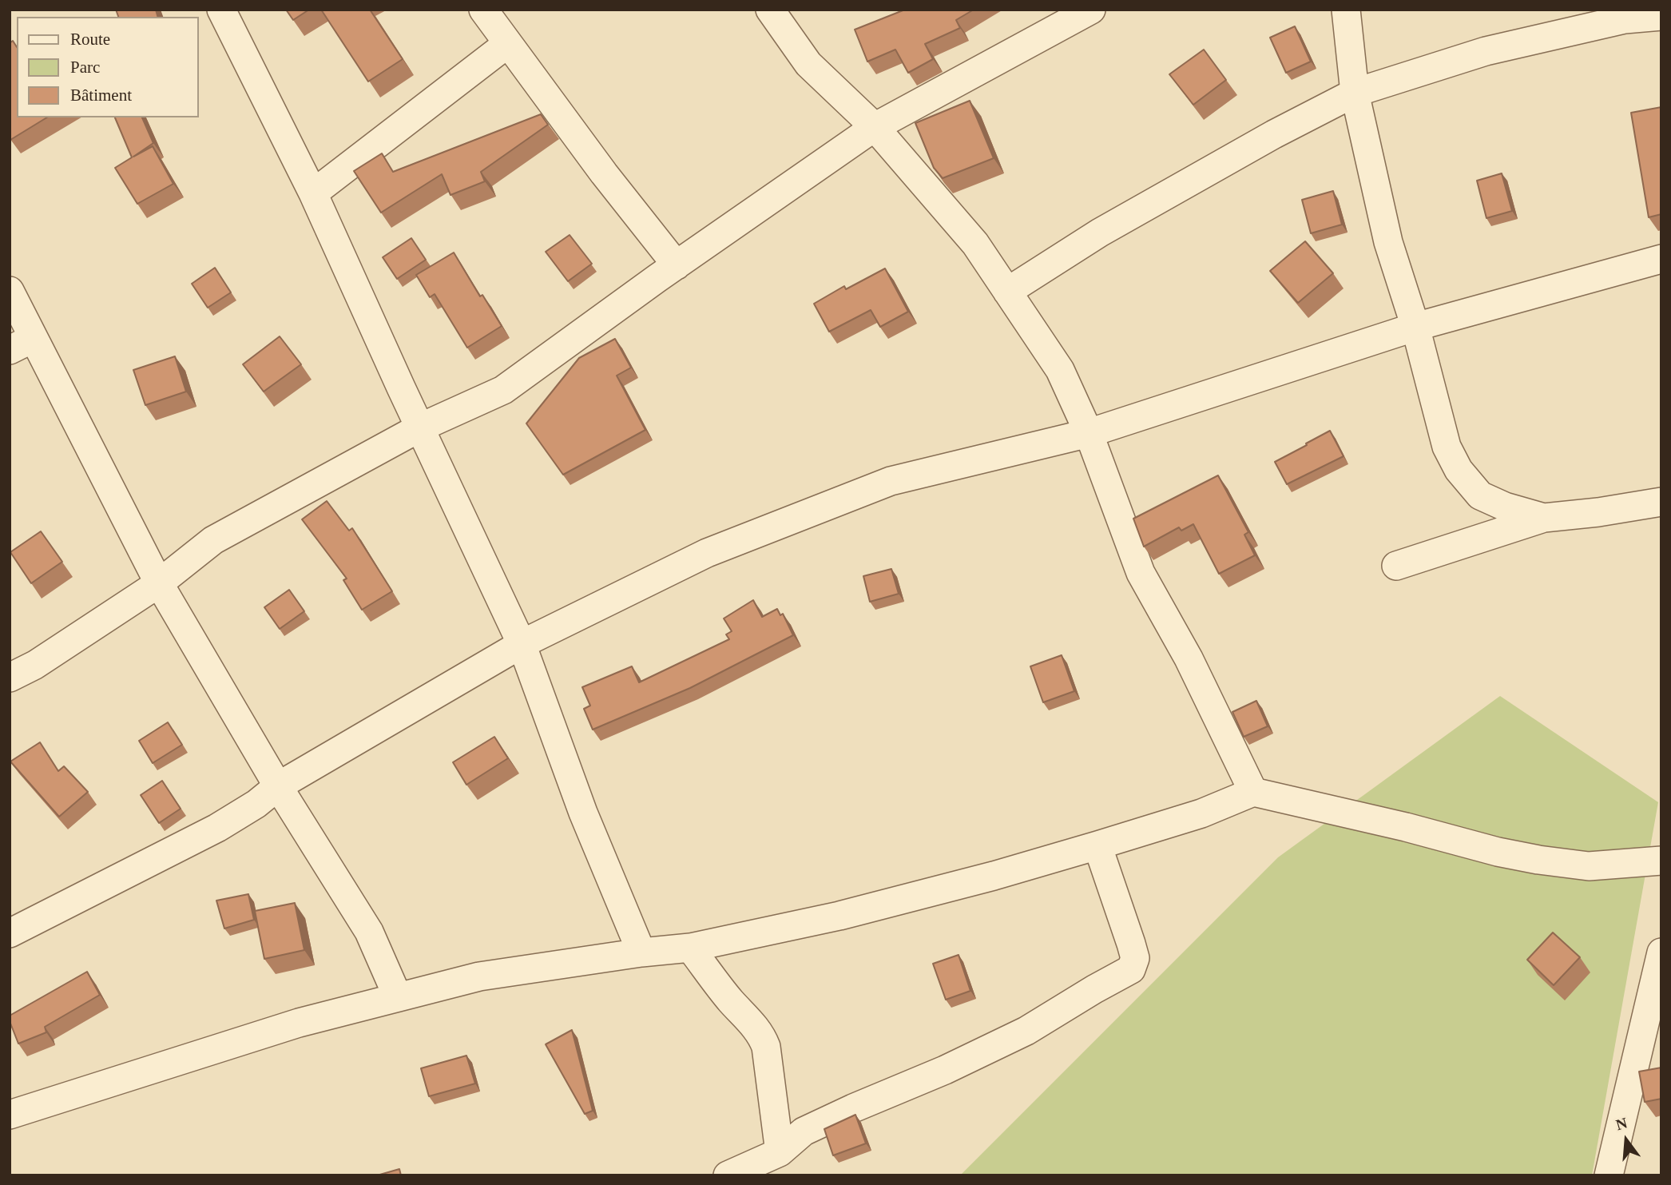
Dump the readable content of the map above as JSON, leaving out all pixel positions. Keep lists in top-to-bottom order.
{
  "legend": ["Route", "Parc", "Bâtiment"],
  "north": "top"
}
